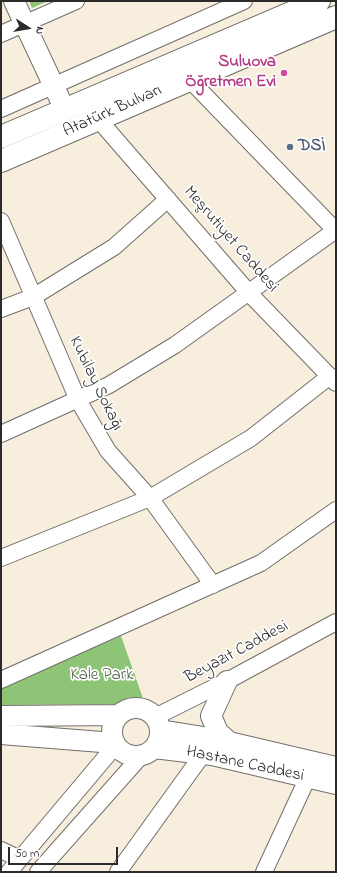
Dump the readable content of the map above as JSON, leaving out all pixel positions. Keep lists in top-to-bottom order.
{
  "streets": {
    "main road": ["Atatürk Bulvarı"],
    "street": [
      "Meşrutiyet Caddesi",
      "Kubilay Sokağı",
      "Beyazıt Caddesi",
      "Hastane Caddesi"
    ]
  },
  "crossings": [
    ["Atatürk Bulvarı", "Meşrutiyet Caddesi"],
    ["Beyazıt Caddesi", "Hastane Caddesi"]
  ],
  "parks": ["Kale Park"],
  "places": ["Suluova Öğretmen Evi", "DSİ"],
  "scale_bar": "50 m",
  "north": "right"
}
